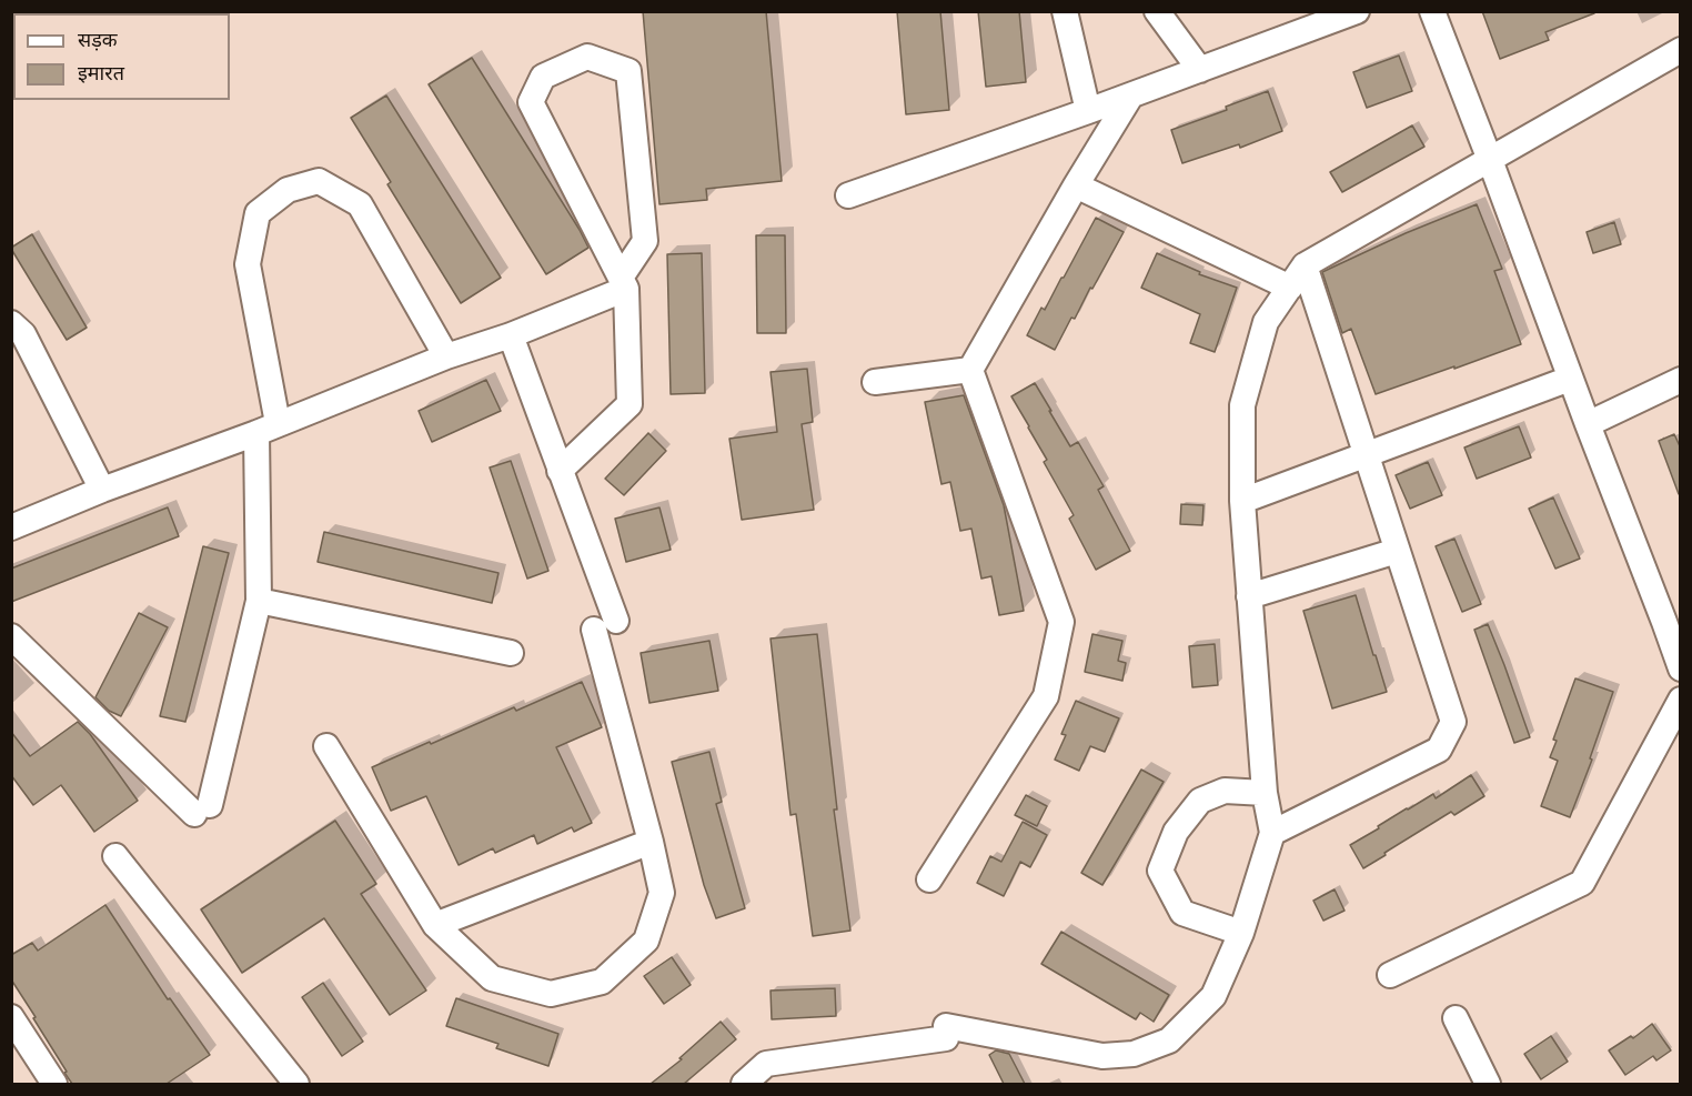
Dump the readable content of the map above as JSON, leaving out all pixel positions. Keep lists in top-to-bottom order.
{
  "legend": ["सड़क", "इमारत"]
}
